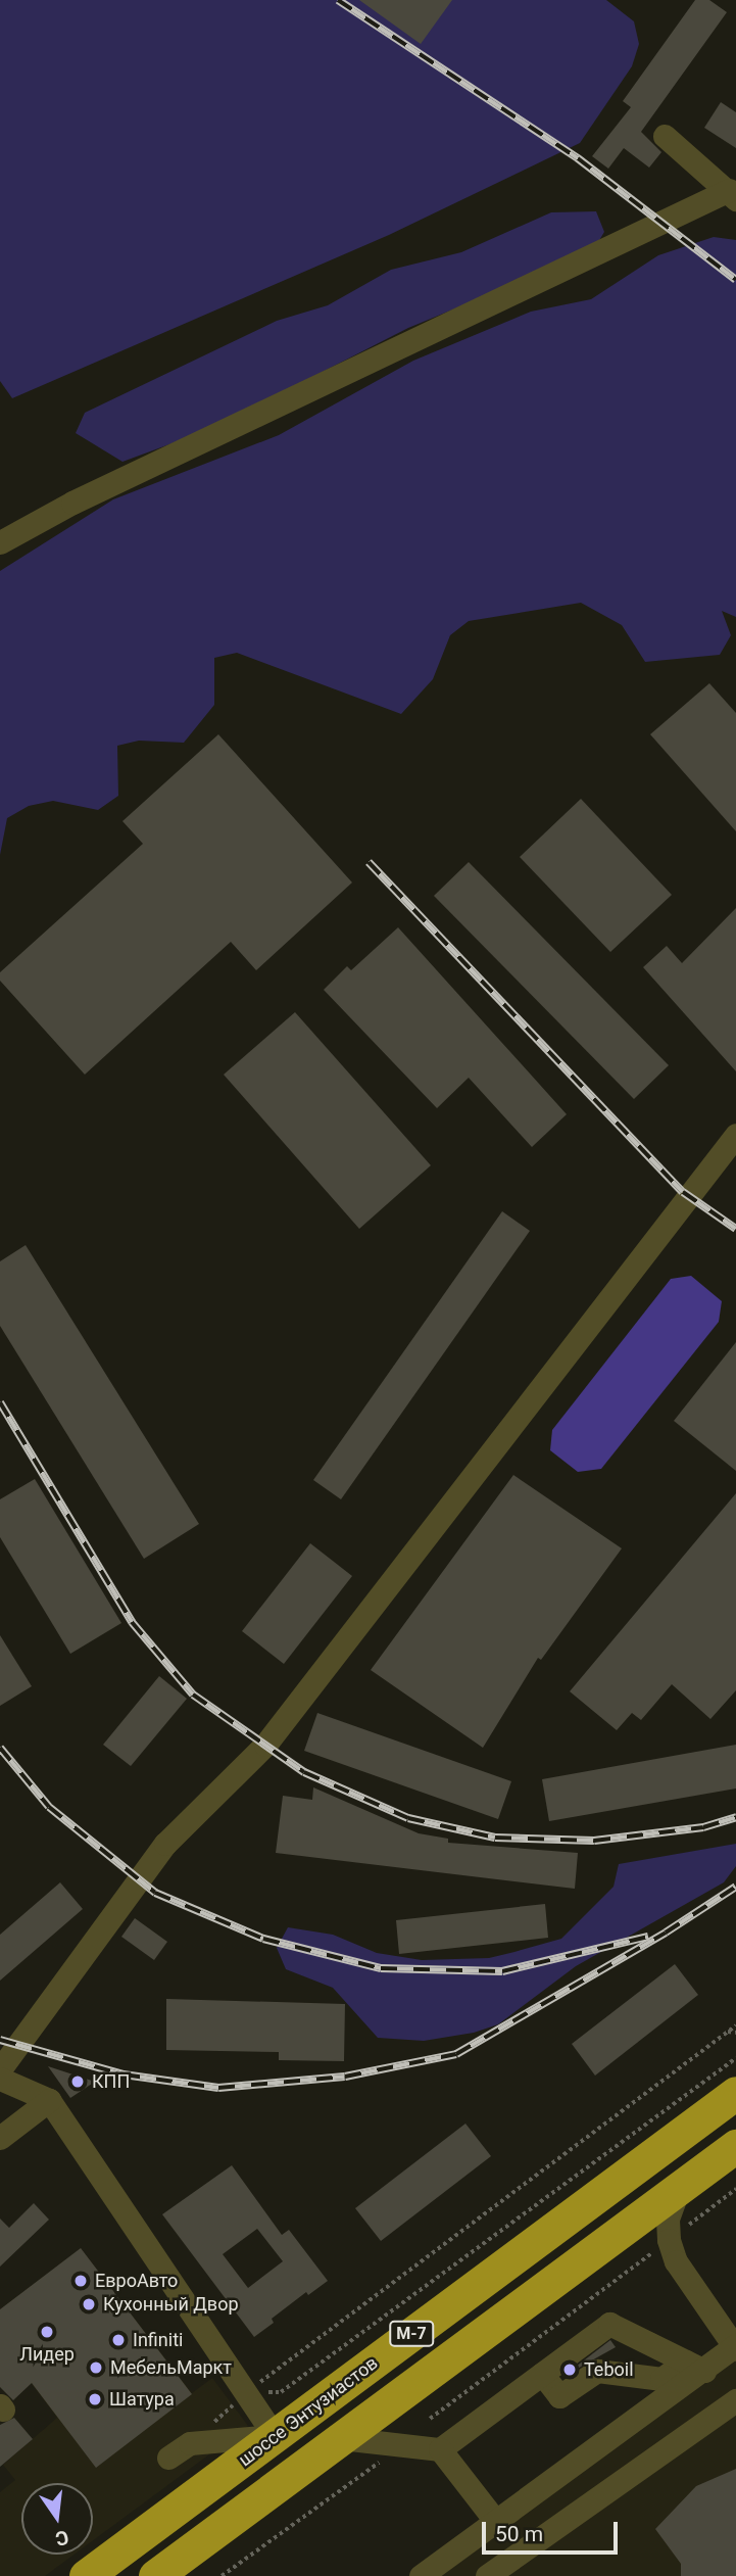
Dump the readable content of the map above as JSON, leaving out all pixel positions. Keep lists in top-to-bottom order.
{
  "streets": {
    "highway": ["М-7", "шоссе Энтузиастов"]
  },
  "places": [
    "КПП",
    "ЕвроАвто",
    "Кухонный Двор",
    "Лидер",
    "Infiniti",
    "МебельМаркт",
    "Teboil",
    "Шатура"
  ],
  "scale_bar": "50 m",
  "north": "bottom"
}
